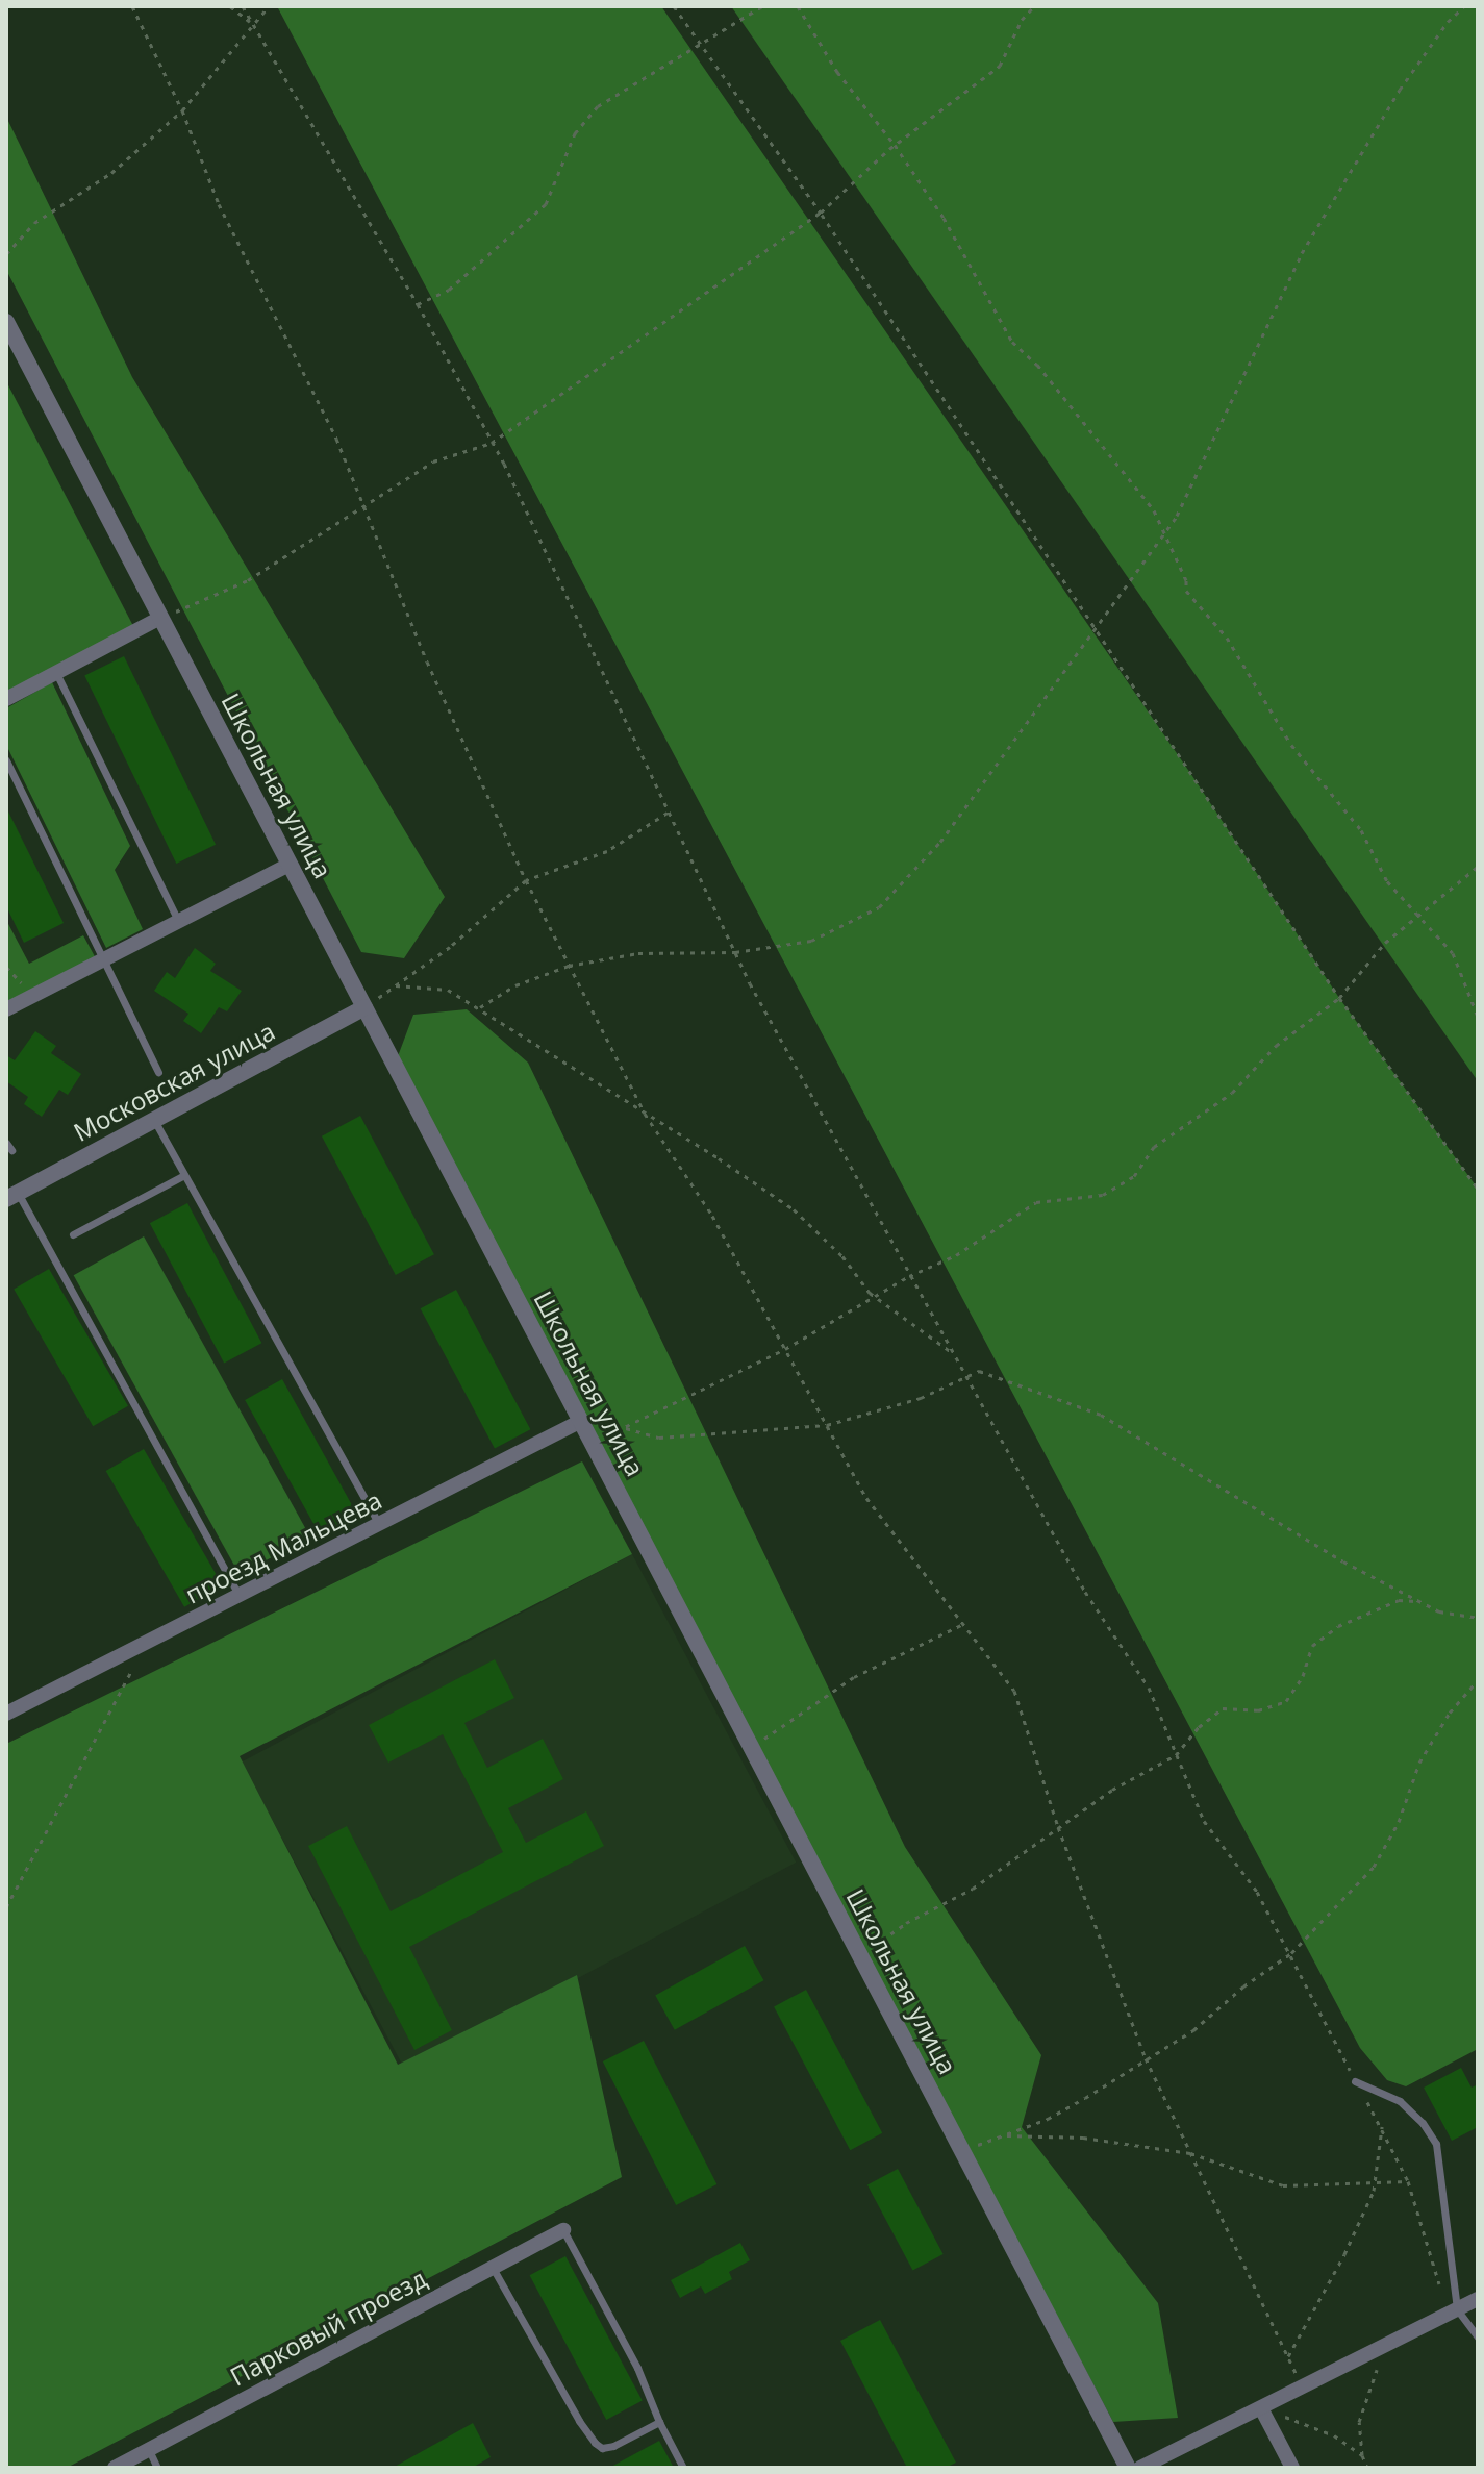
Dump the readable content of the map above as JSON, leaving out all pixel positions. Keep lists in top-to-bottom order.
{
  "streets": {
    "street": [
      "Школьная улица",
      "Московская улица",
      "проезд Мальцева",
      "Парковый проезд"
    ]
  },
  "crossings": [
    ["Школьная улица", "Московская улица"],
    ["Школьная улица", "проезд Мальцева"]
  ]
}
